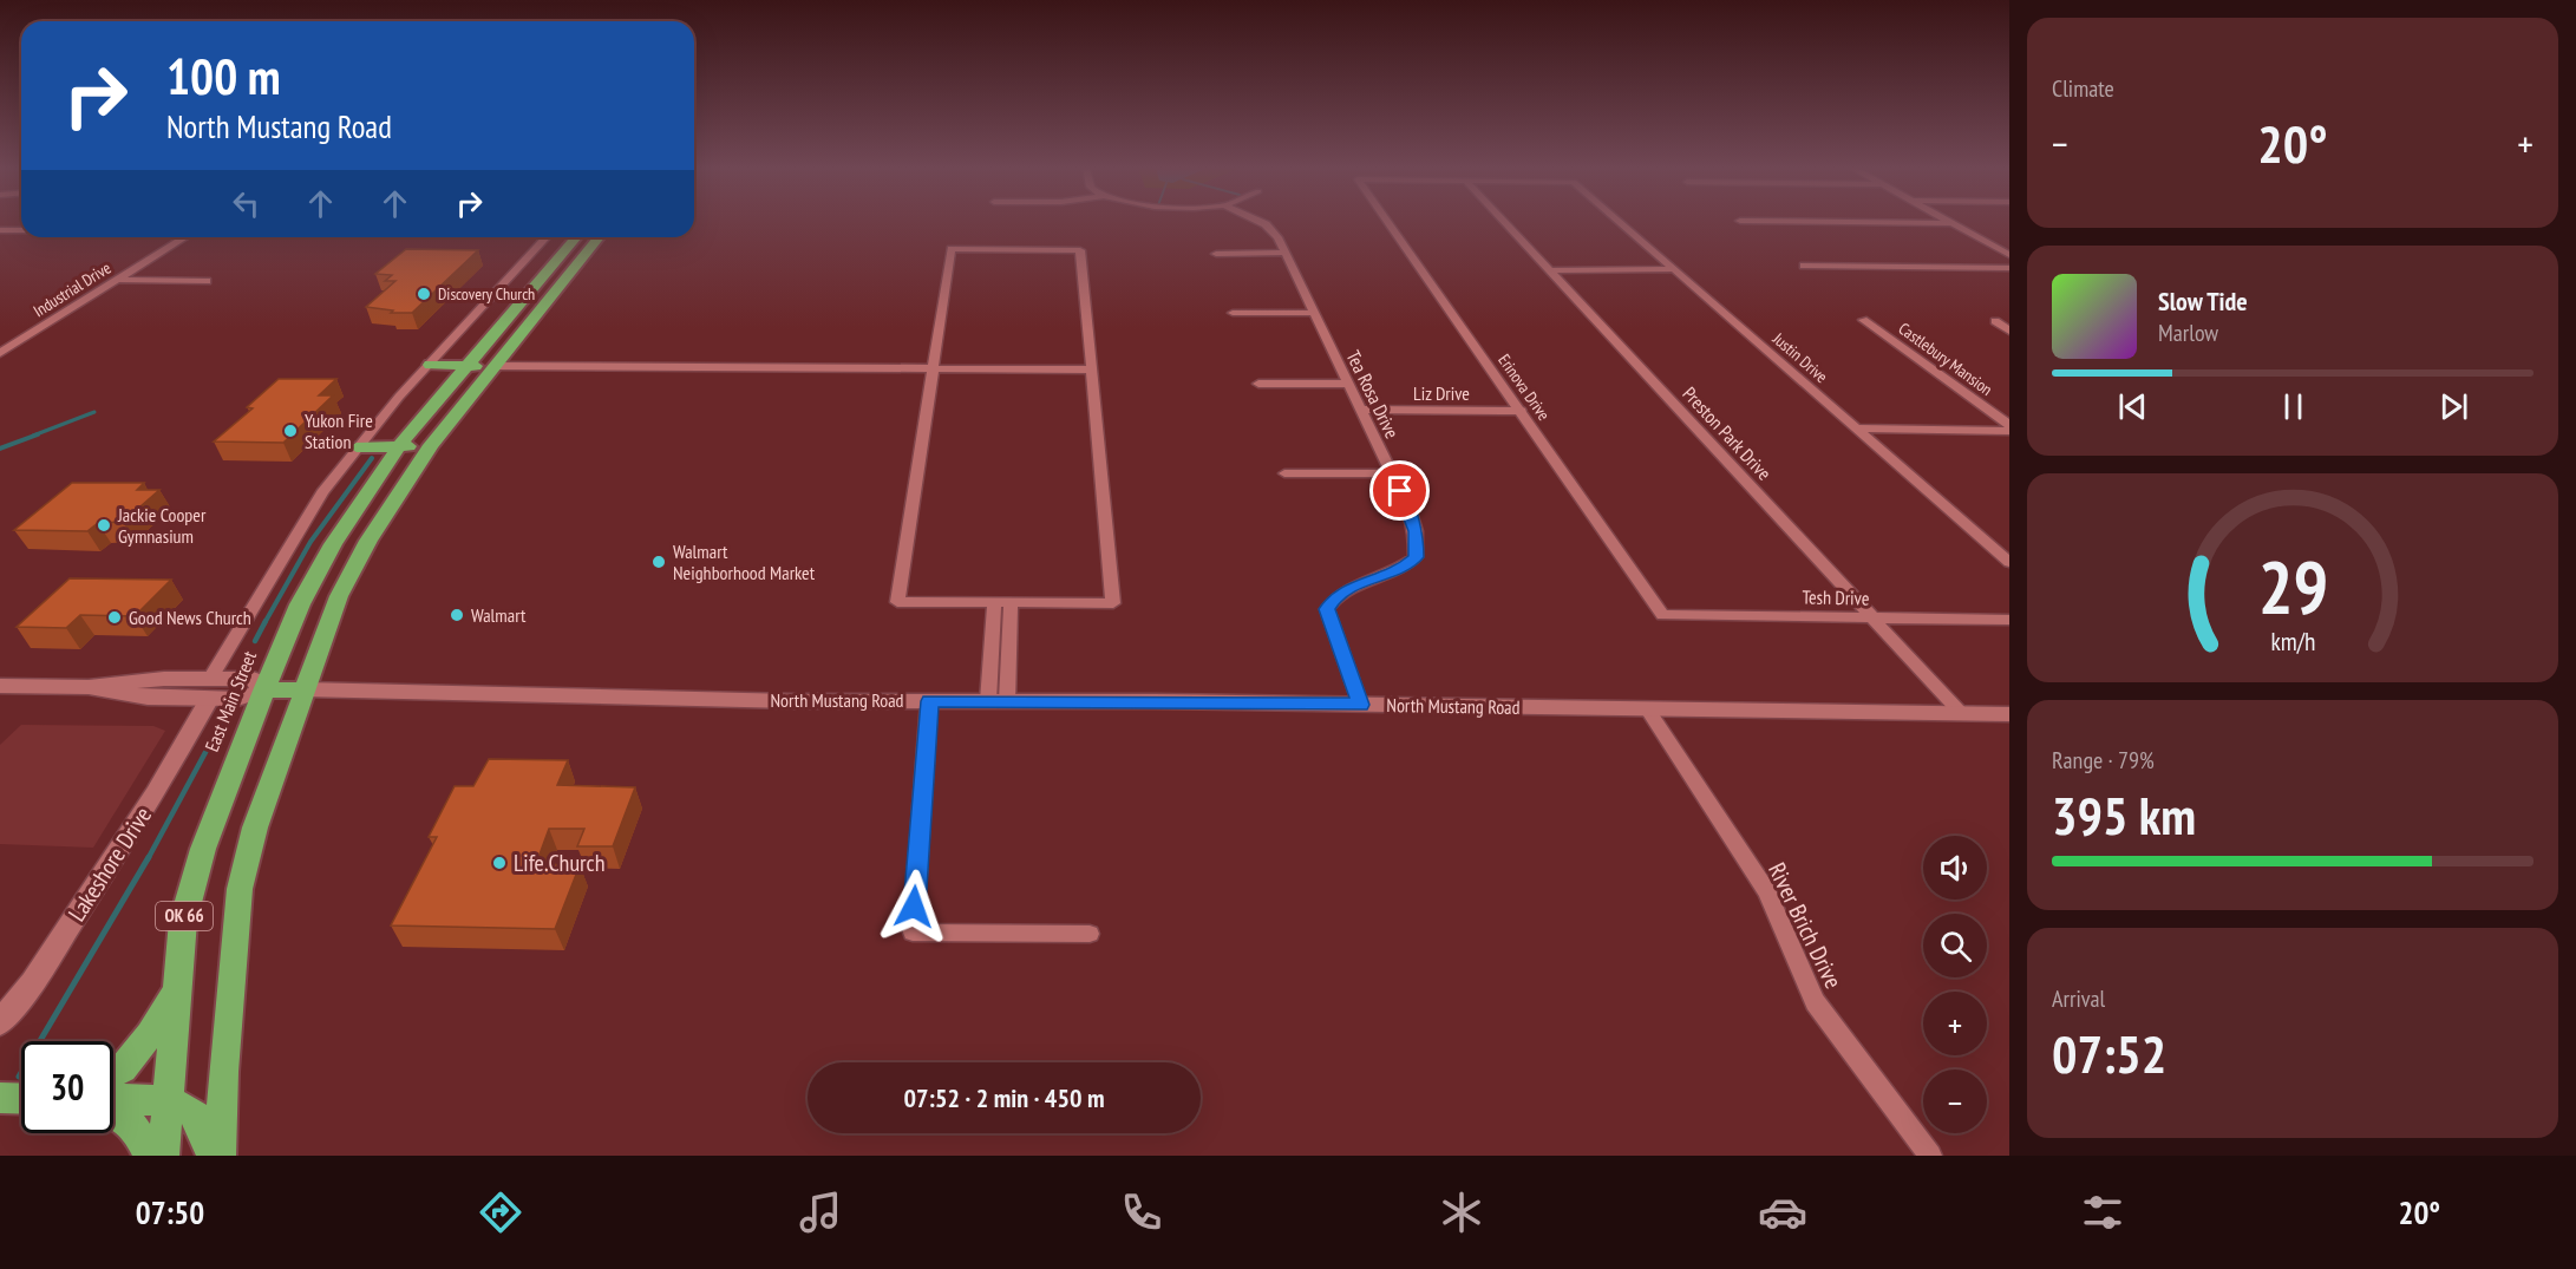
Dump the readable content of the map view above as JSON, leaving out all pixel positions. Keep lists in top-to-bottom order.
{
  "streets": {
    "highway": ["East Main Street", "OK 66"],
    "street": [
      "Industrial Drive",
      "Justin Drive",
      "Castlebury Mansion",
      "Erinova Drive",
      "Liz Drive",
      "Tea Rosa Drive",
      "Preston Park Drive",
      "Tesh Drive",
      "North Mustang Road",
      "Lakeshore Drive",
      "River Brich Drive"
    ]
  },
  "crossings": [
    ["Erinova Drive", "Liz Drive"],
    ["Erinova Drive", "Tesh Drive"],
    ["Liz Drive", "Tea Rosa Drive"],
    ["Tea Rosa Drive", "North Mustang Road"],
    ["Preston Park Drive", "Tesh Drive"],
    ["Preston Park Drive", "North Mustang Road"],
    ["North Mustang Road", "OK 66"],
    ["North Mustang Road", "River Brich Drive"],
    ["East Main Street", "Lakeshore Drive"]
  ],
  "places": [
    "Discovery Church",
    "Yukon Fire Station",
    "Jackie Cooper Gymnasium",
    "Walmart Neighborhood Market",
    "Walmart",
    "Good News Church",
    "Life.Church"
  ],
  "page": {
    "tile": [
      "Climate",
      ["Range · 79%", "395 km"],
      ["Arrival", "07:52"]
    ],
    "turn": ["100 m", "North Mustang Road"],
    "heat": ["−", "20°", "+"],
    "song": ["Slow Tide", "Marlow"],
    "map_buttons": ["+", "−"],
    "limit": "30",
    "trip": "07:52 · 2 min · 450 m",
    "tabs": ["07:50", "20°"],
    "gauge": ["29", "km/h"]
  }
}
